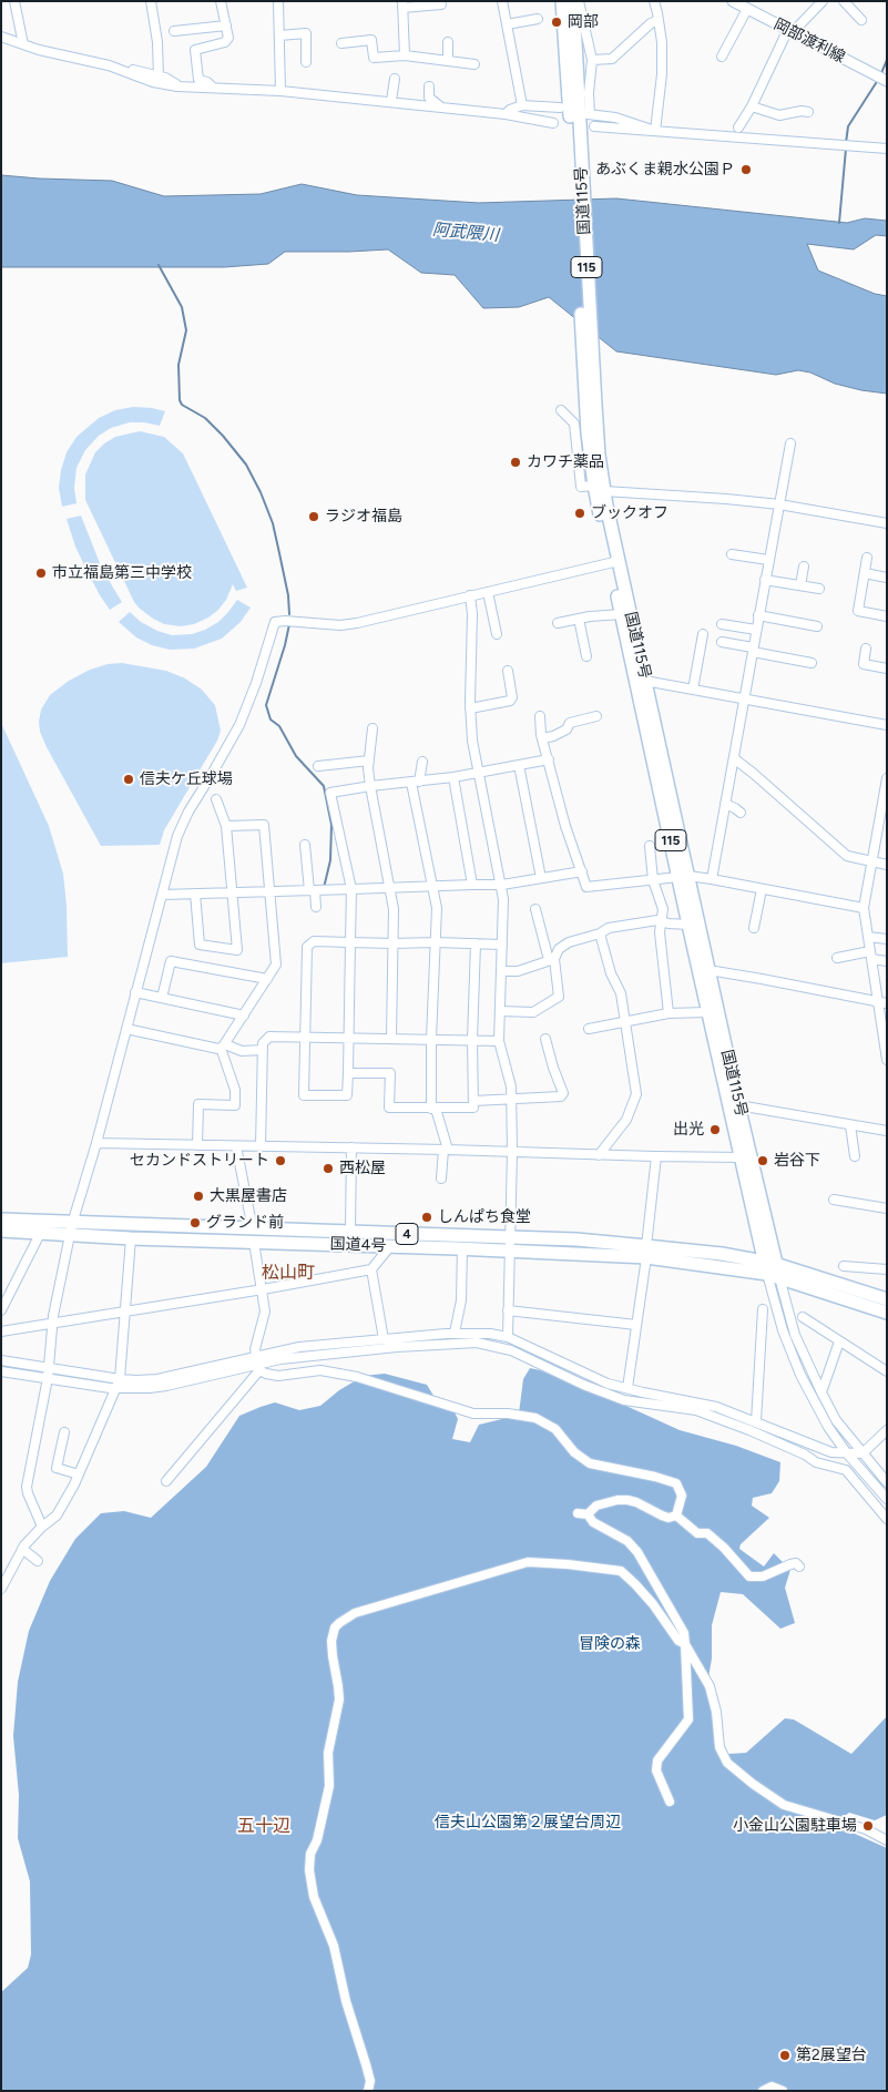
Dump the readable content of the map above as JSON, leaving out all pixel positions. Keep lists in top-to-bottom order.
{
  "streets": {
    "highway": [
      "国道115号",
      "115",
      "4",
      "国道4号"
    ],
    "main road": ["岡部渡利線"]
  },
  "crossings": [
    ["国道115号", "4"],
    ["国道115号", "国道4号"],
    ["4", "国道4号"]
  ],
  "districts": ["松山町", "五十辺"],
  "water": ["阿武隈川"],
  "parks": ["冒険の森", "信夫山公園第２展望台周辺"],
  "places": [
    "岡部",
    "あぶくま親水公園Ｐ",
    "カワチ薬品",
    "ブックオフ",
    "ラジオ福島",
    "市立福島第三中学校",
    "信夫ケ丘球場",
    "出光",
    "セカンドストリート",
    "岩谷下",
    "西松屋",
    "大黒屋書店",
    "しんぱち食堂",
    "グランド前",
    "小金山公園駐車場",
    "第2展望台"
  ]
}
